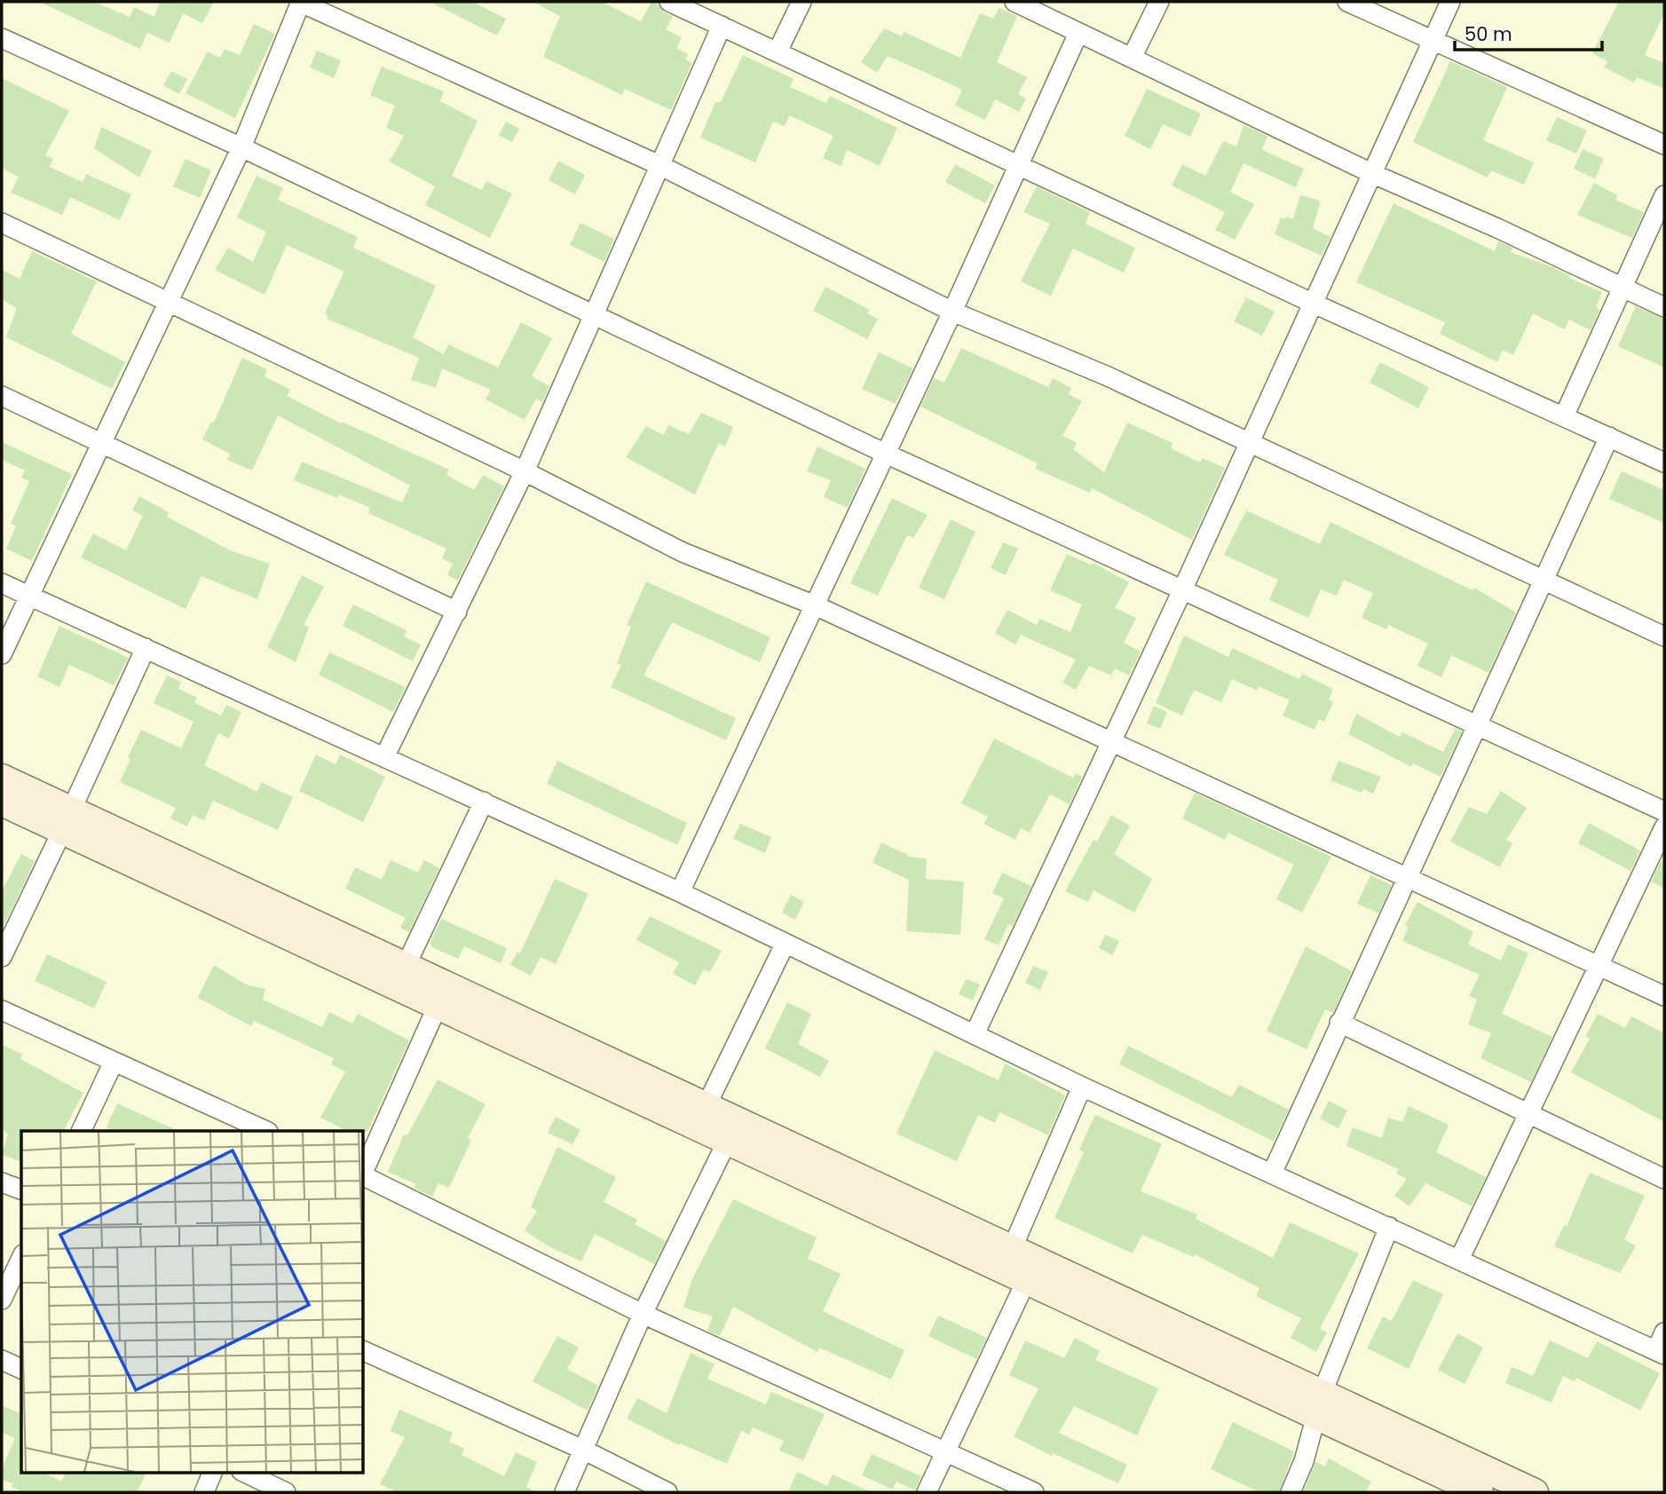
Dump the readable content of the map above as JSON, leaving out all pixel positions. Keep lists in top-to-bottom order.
{
  "scale_bar": "50 m"
}
